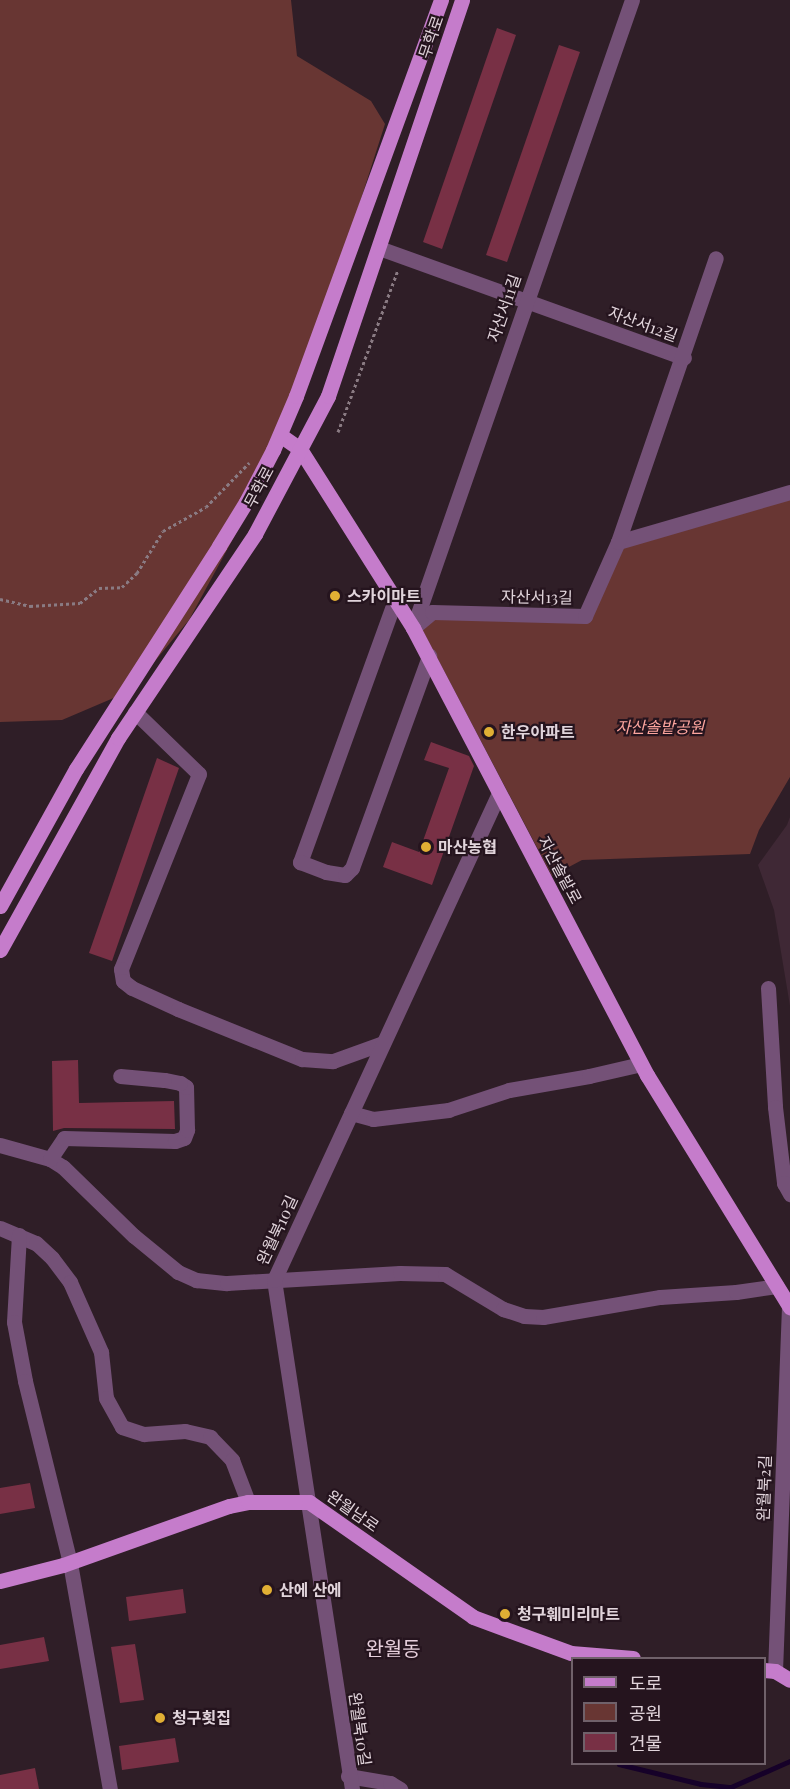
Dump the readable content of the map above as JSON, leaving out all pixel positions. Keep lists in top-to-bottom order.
{
  "streets": {
    "main road": ["무학로", "자산솔밭로", "완월남로"],
    "street": [
      "자산서11길",
      "자산서12길",
      "자산서13길",
      "완월북10길",
      "완월북2길"
    ]
  },
  "crossings": [
    ["무학로", "자산서12길"],
    ["무학로", "자산솔밭로"],
    ["자산서11길", "자산서12길"],
    ["자산서11길", "자산서13길"],
    ["자산서11길", "자산솔밭로"],
    ["자산서12길", "자산서13길"],
    ["자산서13길", "자산솔밭로"],
    ["자산솔밭로", "완월북10길"],
    ["자산솔밭로", "완월북2길"],
    ["완월북10길", "완월남로"]
  ],
  "districts": ["완월동"],
  "parks": ["자산솔밭공원"],
  "places": [
    "스카이마트",
    "한우아파트",
    "마산농협",
    "산에 산에",
    "청구훼미리마트",
    "청구횟집"
  ],
  "legend": ["도로", "공원", "건물"]
}
